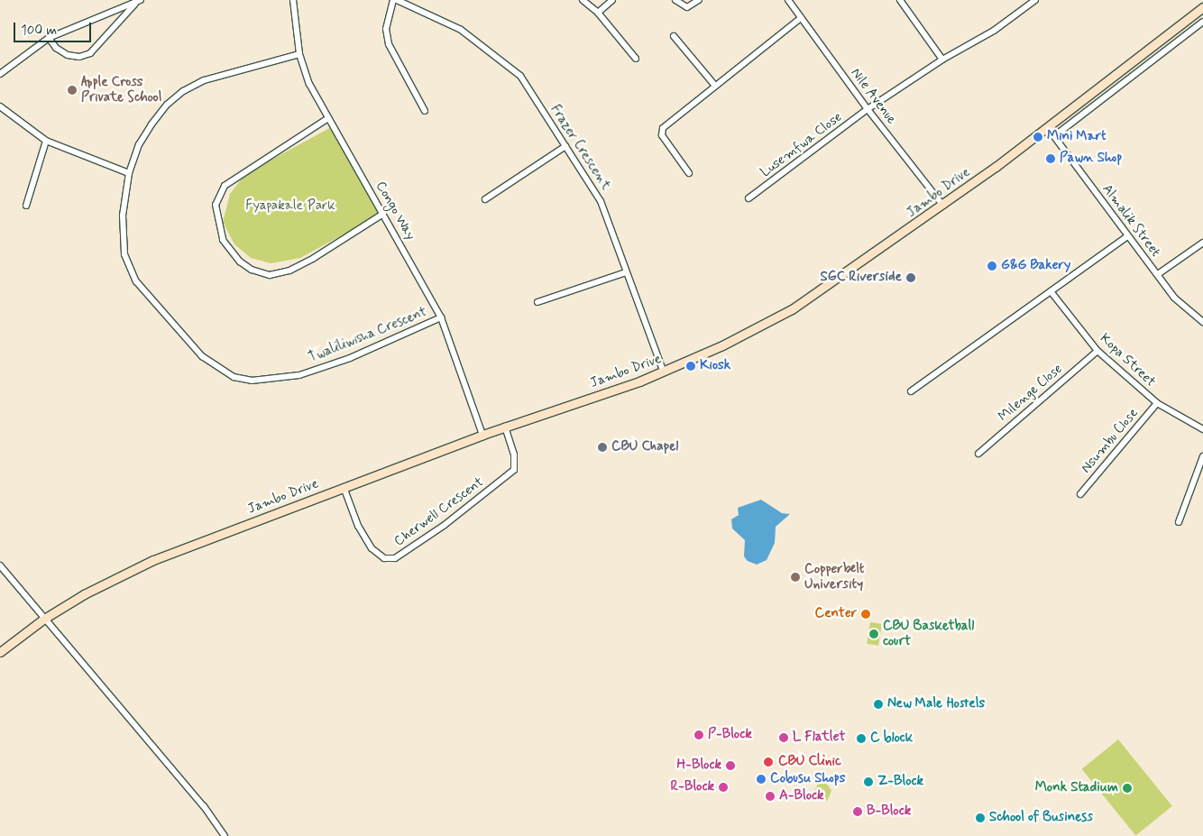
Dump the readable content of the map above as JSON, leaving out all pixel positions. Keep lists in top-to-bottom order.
{
  "streets": {
    "main road": ["Jambo Drive"],
    "street": [
      "Nile Avenue",
      "Lusemfwa Close",
      "Frazer Crescent",
      "Congo Way",
      "Almalik Street",
      "Twaliliwisha Crescent",
      "Kopa Street",
      "Milenge Close",
      "Nsumbu Close",
      "Cherwell Crescent"
    ]
  },
  "crossings": [
    ["Nile Avenue", "Lusemfwa Close"],
    ["Nile Avenue", "Jambo Drive"],
    ["Frazer Crescent", "Jambo Drive"],
    ["Jambo Drive", "Congo Way"],
    ["Jambo Drive", "Almalik Street"],
    ["Jambo Drive", "Cherwell Crescent"],
    ["Congo Way", "Twaliliwisha Crescent"],
    ["Kopa Street", "Milenge Close"],
    ["Kopa Street", "Nsumbu Close"]
  ],
  "parks": ["Fyapakale Park"],
  "places": [
    "Apple Cross Private School",
    "Mini Mart",
    "Pawn Shop",
    "G&G Bakery",
    "SGC Riverside",
    "Kiosk",
    "CBU Chapel",
    "Copperbelt University",
    "Center",
    "CBU Basketball court",
    "New Male Hostels",
    "P-Block",
    "L Flatlet",
    "C block",
    "CBU Clinic",
    "H-Block",
    "Cobusu Shops",
    "Z-Block",
    "R-Block",
    "Monk Stadium",
    "A-Block",
    "B-Block",
    "School of Business"
  ],
  "scale_bar": "100 m"
}
